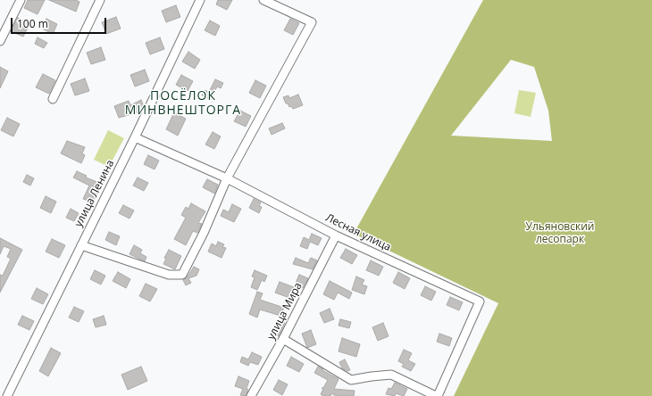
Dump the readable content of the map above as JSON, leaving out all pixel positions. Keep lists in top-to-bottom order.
{
  "streets": {
    "street": ["улица Ленина", "Лесная улица", "улица Мира"]
  },
  "crossings": [
    ["улица Ленина", "Лесная улица"],
    ["Лесная улица", "улица Мира"]
  ],
  "districts": ["ПОСЁЛОК МИНВНЕШТОРГА"],
  "parks": ["Ульяновский лесопарк"],
  "scale_bar": "100 m"
}
